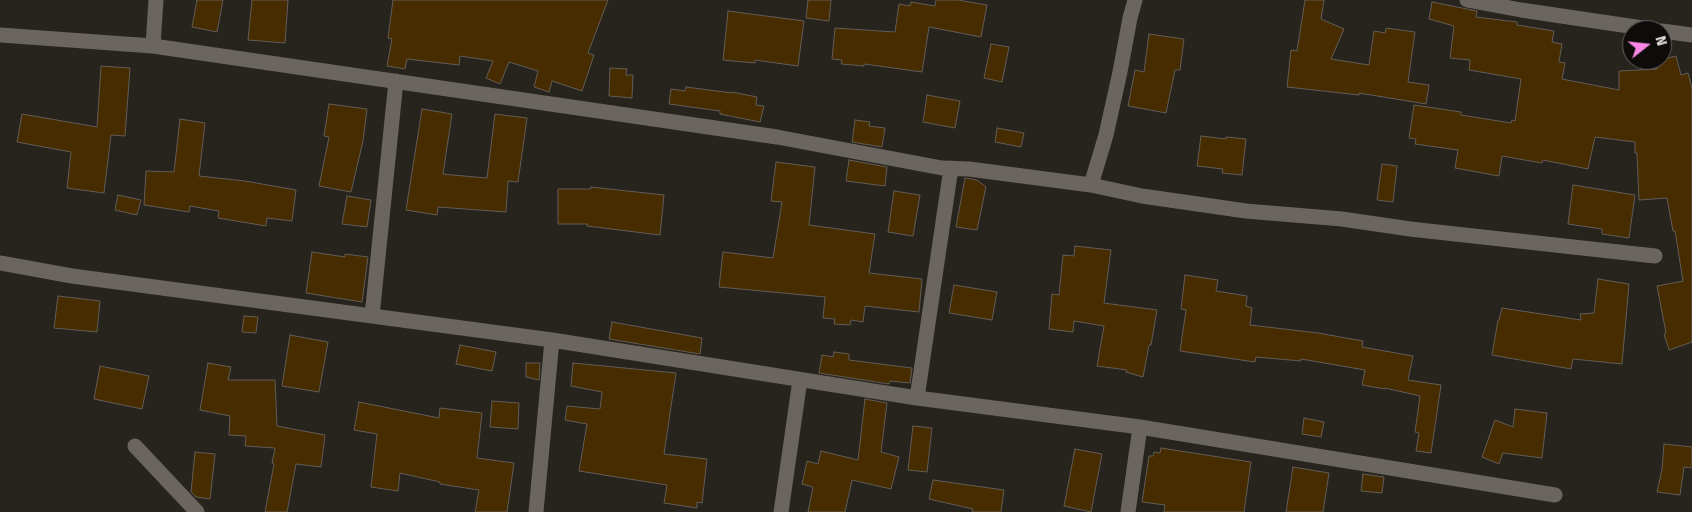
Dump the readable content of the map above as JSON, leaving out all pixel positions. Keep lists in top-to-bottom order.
{
  "north": "right"
}
